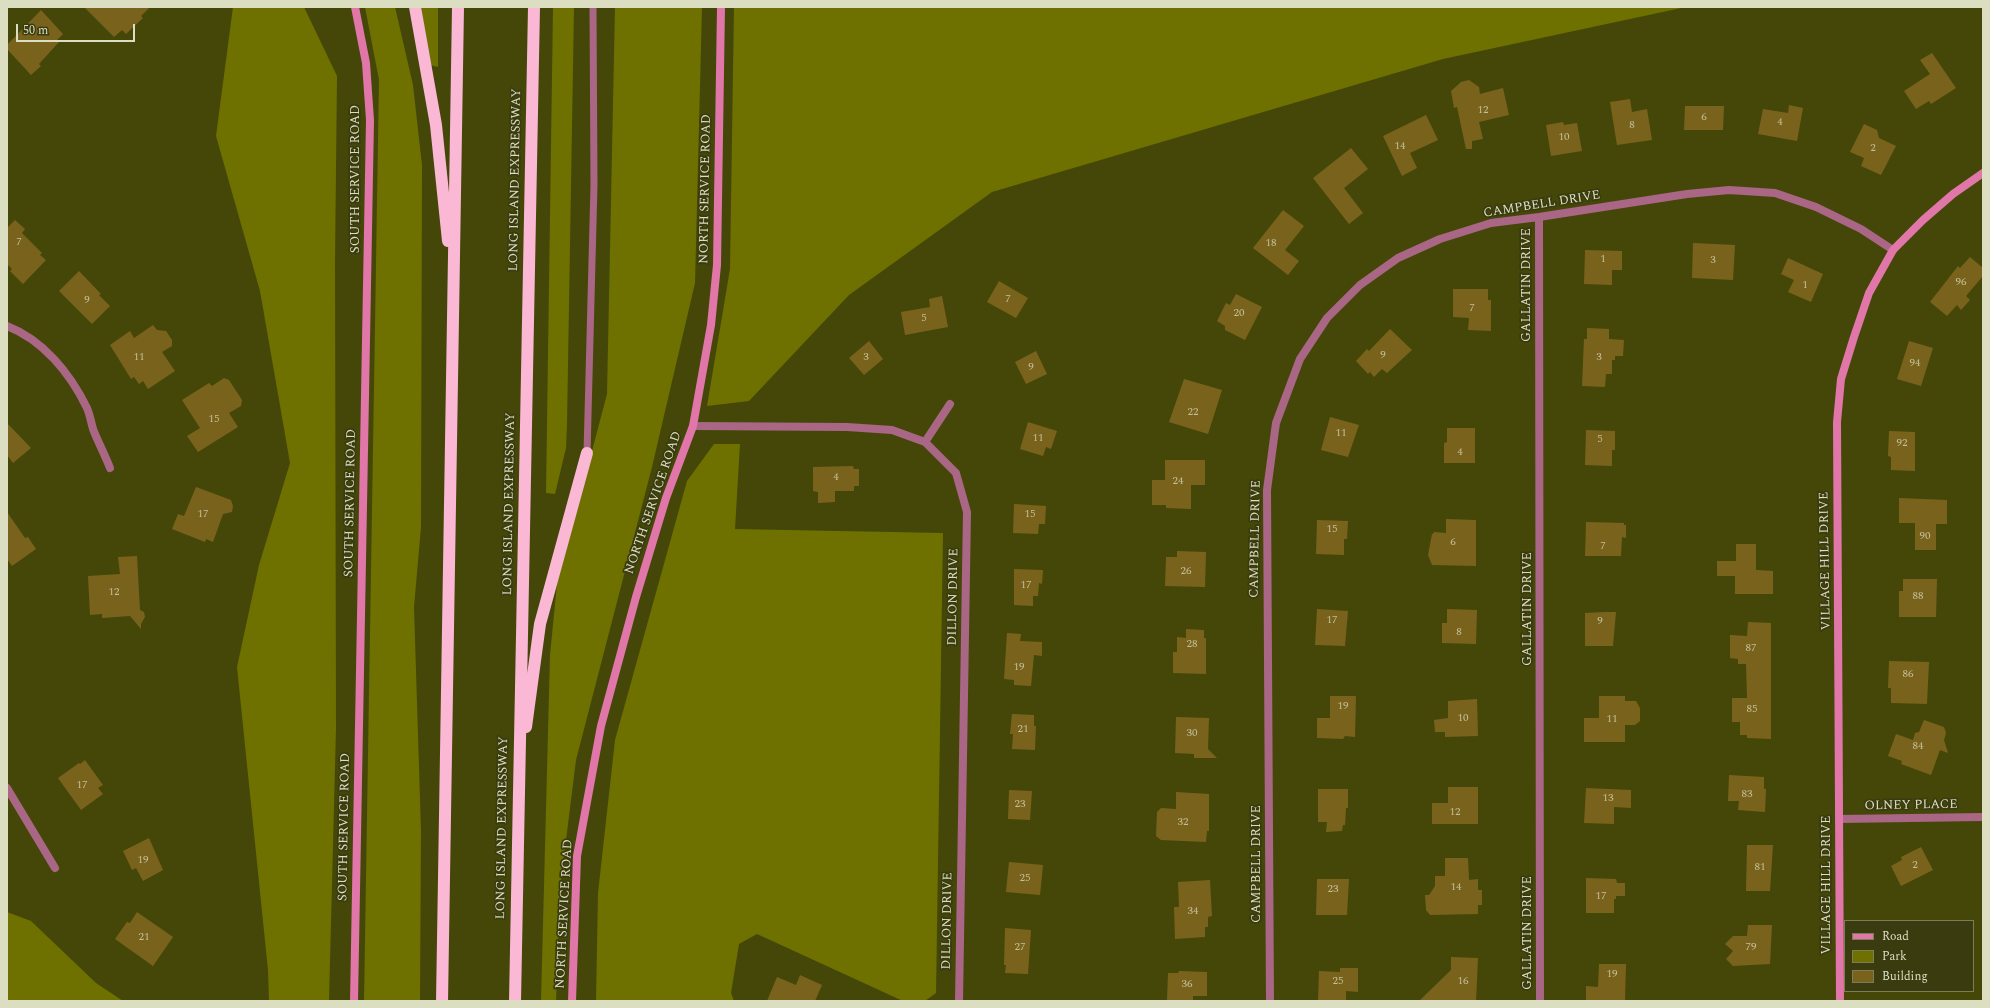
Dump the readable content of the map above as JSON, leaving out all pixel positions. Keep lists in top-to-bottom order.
{
  "streets": {
    "highway": ["LONG ISLAND EXPRESSWAY"],
    "main road": ["SOUTH SERVICE ROAD", "NORTH SERVICE ROAD", "VILLAGE HILL DRIVE"],
    "street": [
      "CAMPBELL DRIVE",
      "GALLATIN DRIVE",
      "DILLON DRIVE",
      "OLNEY PLACE"
    ]
  },
  "crossings": [
    ["NORTH SERVICE ROAD", "DILLON DRIVE"],
    ["CAMPBELL DRIVE", "GALLATIN DRIVE"],
    ["CAMPBELL DRIVE", "VILLAGE HILL DRIVE"],
    ["VILLAGE HILL DRIVE", "OLNEY PLACE"]
  ],
  "house_numbers": [
    "12",
    "6",
    "4",
    "8",
    "10",
    "14",
    "2",
    "7",
    "18",
    "1",
    "3",
    "96",
    "1",
    "7",
    "9",
    "7",
    "20",
    "5",
    "9",
    "11",
    "3",
    "3",
    "94",
    "9",
    "22",
    "15",
    "11",
    "11",
    "5",
    "92",
    "4",
    "4",
    "24",
    "17",
    "15",
    "15",
    "90",
    "6",
    "7",
    "26",
    "17",
    "12",
    "88",
    "17",
    "9",
    "8",
    "28",
    "87",
    "19",
    "86",
    "19",
    "85",
    "10",
    "11",
    "21",
    "30",
    "84",
    "17",
    "83",
    "13",
    "23",
    "12",
    "32",
    "19",
    "2",
    "81",
    "25",
    "14",
    "23",
    "17",
    "34",
    "21",
    "27",
    "79",
    "19",
    "25",
    "16",
    "36"
  ],
  "legend": ["Road", "Park", "Building"],
  "scale_bar": "50 m"
}
